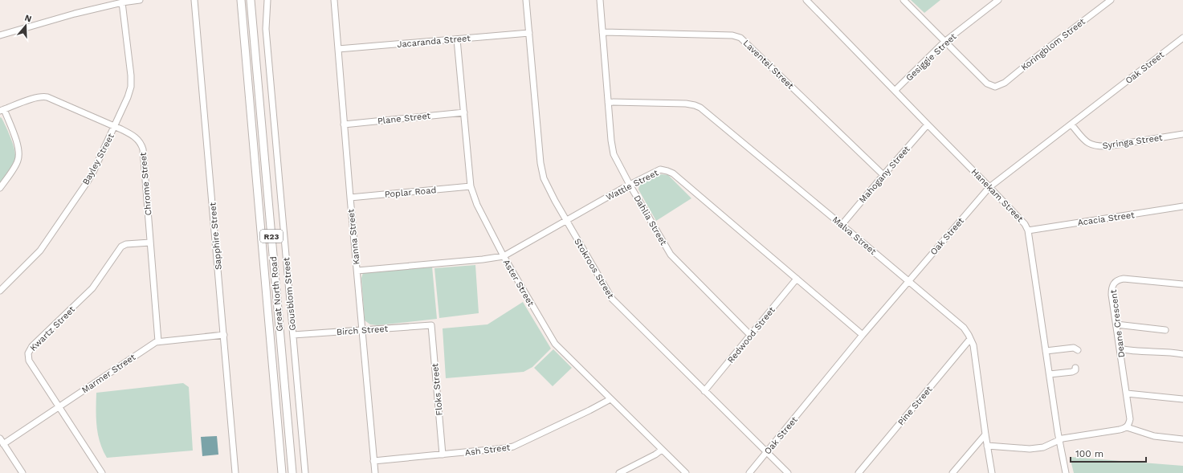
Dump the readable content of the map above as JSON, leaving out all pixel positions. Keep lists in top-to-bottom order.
{
  "streets": {
    "main road": ["R23", "Great North Road"],
    "street": [
      "Jacaranda Street",
      "Koringblom Street",
      "Gesiggie Street",
      "Laventel Street",
      "Oak Street",
      "Plane Street",
      "Syringa Street",
      "Bayley Street",
      "Mahogany Street",
      "Chrome Street",
      "Wattle Street",
      "Poplar Road",
      "Hanekam Street",
      "Acacia Street",
      "Dahlia Street",
      "Malva Street",
      "Sapphire Street",
      "Kanna Street",
      "Stokroos Street",
      "Aster Street",
      "Gousblom Street",
      "Deane Crescent",
      "Kwartz Street",
      "Birch Street",
      "Redwood Street",
      "Marmer Street",
      "Floks Street",
      "Pine Street",
      "Ash Street"
    ]
  },
  "crossings": [
    ["Jacaranda Street", "Kanna Street"],
    ["Jacaranda Street", "Stokroos Street"],
    ["Jacaranda Street", "Aster Street"],
    ["Koringblom Street", "Gesiggie Street"],
    ["Gesiggie Street", "Hanekam Street"],
    ["Laventel Street", "Mahogany Street"],
    ["Laventel Street", "Dahlia Street"],
    ["Oak Street", "Syringa Street"],
    ["Oak Street", "Wattle Street"],
    ["Oak Street", "Hanekam Street"],
    ["Oak Street", "Malva Street"],
    ["Oak Street", "Stokroos Street"],
    ["Plane Street", "Kanna Street"],
    ["Plane Street", "Aster Street"],
    ["Bayley Street", "Chrome Street"],
    ["Mahogany Street", "Hanekam Street"],
    ["Mahogany Street", "Malva Street"],
    ["Chrome Street", "Kwartz Street"],
    ["Chrome Street", "Marmer Street"],
    ["Wattle Street", "Dahlia Street"],
    ["Wattle Street", "Kanna Street"],
    ["Wattle Street", "Stokroos Street"],
    ["Wattle Street", "Aster Street"],
    ["Wattle Street", "Redwood Street"],
    ["Poplar Road", "Kanna Street"],
    ["Poplar Road", "Aster Street"],
    ["Hanekam Street", "Acacia Street"],
    ["Dahlia Street", "Malva Street"],
    ["Dahlia Street", "Redwood Street"],
    ["Malva Street", "Pine Street"],
    ["Sapphire Street", "Marmer Street"],
    ["Kanna Street", "Birch Street"],
    ["Kanna Street", "Ash Street"],
    ["Stokroos Street", "Redwood Street"],
    ["Aster Street", "Ash Street"],
    ["Gousblom Street", "Birch Street"],
    ["Kwartz Street", "Marmer Street"],
    ["Birch Street", "Floks Street"],
    ["Floks Street", "Ash Street"]
  ],
  "scale_bar": "100 m",
  "north": "top"
}
